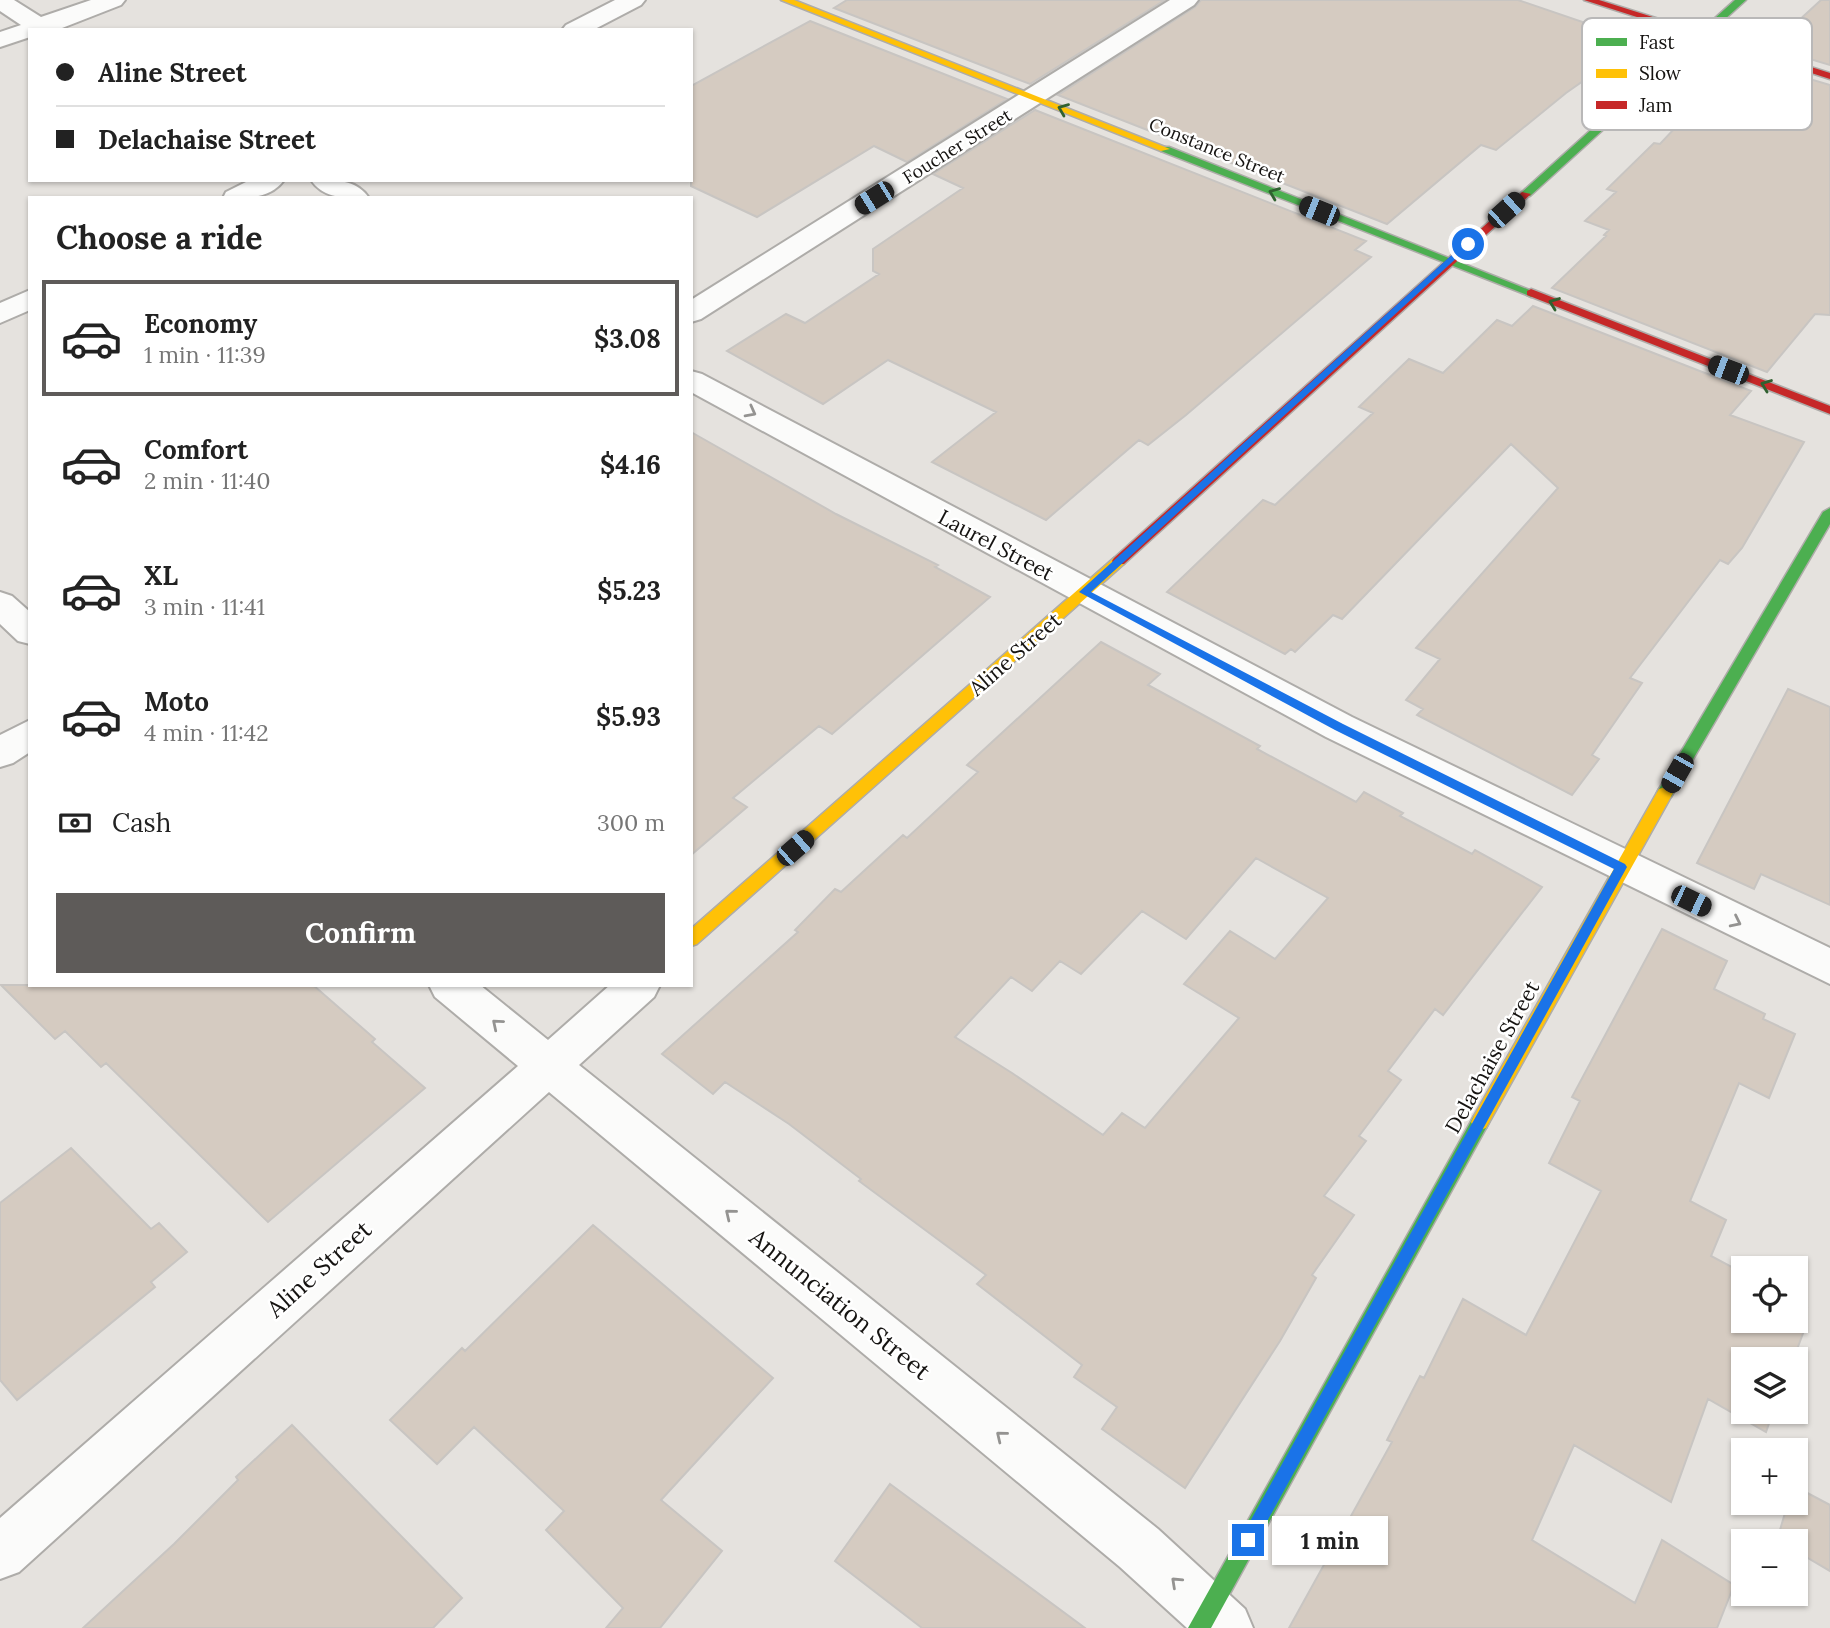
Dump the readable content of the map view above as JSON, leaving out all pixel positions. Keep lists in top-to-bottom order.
{
  "streets": {
    "street": [
      "Foucher Street",
      "Constance Street",
      "Laurel Street",
      "Aline Street",
      "Delachaise Street",
      "Annunciation Street"
    ]
  },
  "crossings": [
    ["Foucher Street", "Constance Street"],
    ["Constance Street", "Aline Street"],
    ["Laurel Street", "Aline Street"],
    ["Laurel Street", "Delachaise Street"],
    ["Aline Street", "Annunciation Street"],
    ["Delachaise Street", "Annunciation Street"]
  ],
  "one_way": ["Constance Street", "Laurel Street", "Annunciation Street"],
  "legend": ["Fast", "Slow", "Jam"],
  "page": {
    "banner": ["Aline Street", "Delachaise Street"],
    "heading": "Choose a ride",
    "list": [
      {
        "name": "Economy",
        "note": "1 min · 11:39",
        "value": "$3.08"
      },
      {
        "name": "Comfort",
        "note": "2 min · 11:40",
        "value": "$4.16"
      },
      {
        "name": "XL",
        "note": "3 min · 11:41",
        "value": "$5.23"
      },
      {
        "name": "Moto",
        "note": "4 min · 11:42",
        "value": "$5.93"
      }
    ],
    "pay": ["Cash", "300 m"],
    "buttons": "Confirm",
    "map_buttons": ["+", "−"],
    "bubble": "1 min"
  }
}
